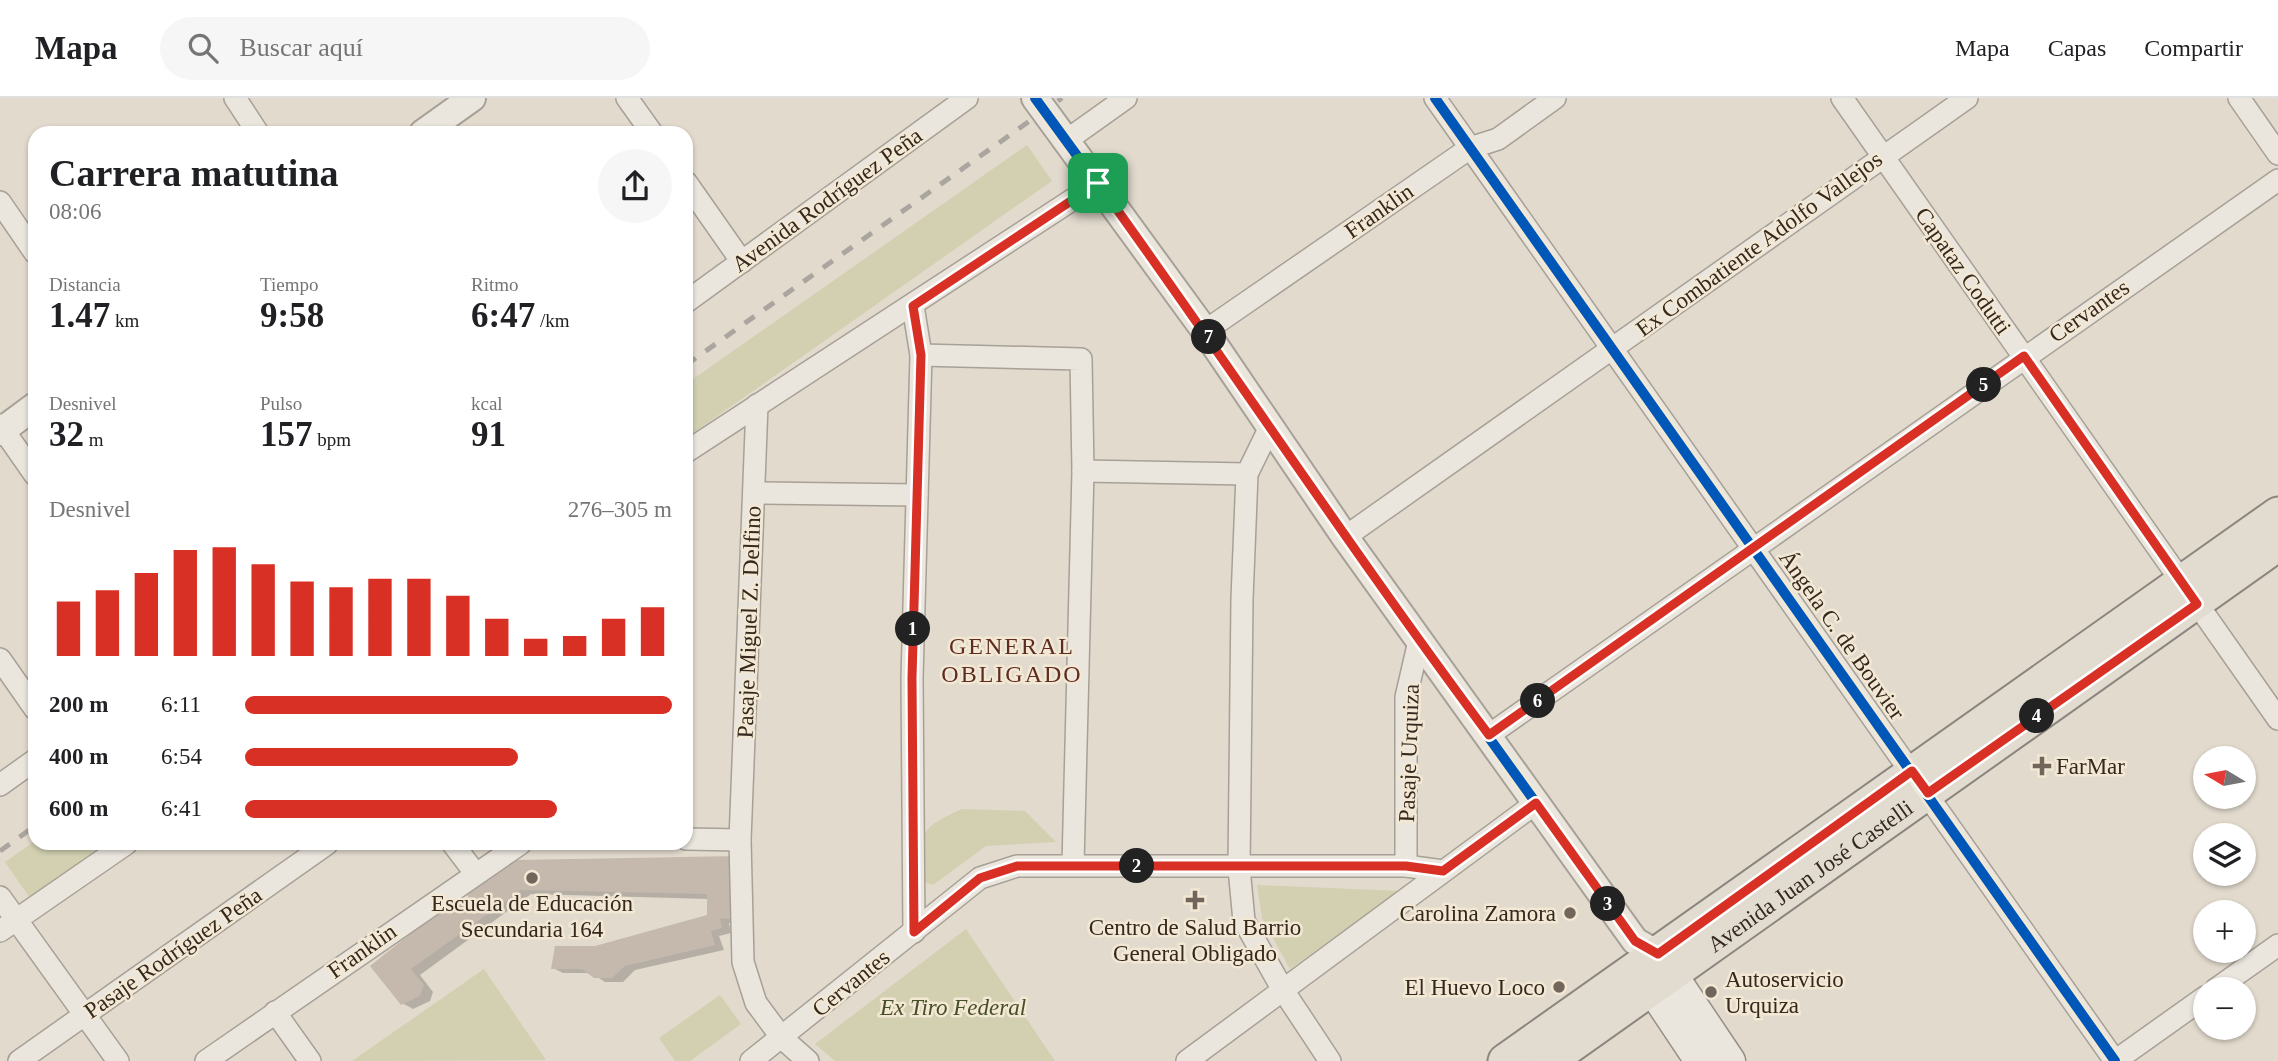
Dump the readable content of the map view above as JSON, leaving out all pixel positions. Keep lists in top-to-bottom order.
{
  "streets": {
    "main road": ["Avenida Juan José Castelli"],
    "street": [
      "Avenida Rodríguez Peña",
      "Franklin",
      "Ex Combatiente Adolfo Vallejos",
      "Capataz Codutti",
      "Cervantes",
      "Pasaje Miguel Z. Delfino",
      "Ángela C. de Bouvier",
      "Pasaje Urquiza",
      "Pasaje Rodríguez Peña"
    ]
  },
  "crossings": [
    ["Franklin", "Ángela C. de Bouvier"],
    ["Ex Combatiente Adolfo Vallejos", "Capataz Codutti"],
    ["Ex Combatiente Adolfo Vallejos", "Ángela C. de Bouvier"],
    ["Capataz Codutti", "Cervantes"],
    ["Capataz Codutti", "Avenida Juan José Castelli"],
    ["Cervantes", "Pasaje Miguel Z. Delfino"],
    ["Cervantes", "Ángela C. de Bouvier"],
    ["Cervantes", "Pasaje Urquiza"],
    ["Ángela C. de Bouvier", "Avenida Juan José Castelli"]
  ],
  "districts": ["GENERAL OBLIGADO"],
  "parks": ["Ex Tiro Federal"],
  "places": {
    "health": ["FarMar", "Centro de Salud Barrio General Obligado"],
    "other": [
      "Escuela de Educación Secundaria 164",
      "Carolina Zamora",
      "El Huevo Loco",
      "Autoservicio Urquiza"
    ]
  },
  "north": "left",
  "page": {
    "header": "Mapa",
    "search": "Buscar aquí",
    "nav": ["Mapa", "Capas", "Compartir"],
    "heading": ["Carrera matutina", "08:06"],
    "stats": [
      ["Distancia", "1.47 km"],
      ["Tiempo", "9:58"],
      ["Ritmo", "6:47 /km"],
      ["Desnivel", "32 m"],
      ["Pulso", "157 bpm"],
      ["kcal", "91"]
    ],
    "pins": [
      "7",
      "5",
      "1",
      "6",
      "4",
      "2",
      "3"
    ],
    "chart": ["Desnivel", "276–305 m"],
    "list": [
      {
        "name": "200 m",
        "note": "6:11"
      },
      {
        "name": "400 m",
        "note": "6:54"
      },
      {
        "name": "600 m",
        "note": "6:41"
      }
    ],
    "map_buttons": ["+", "−"]
  }
}
